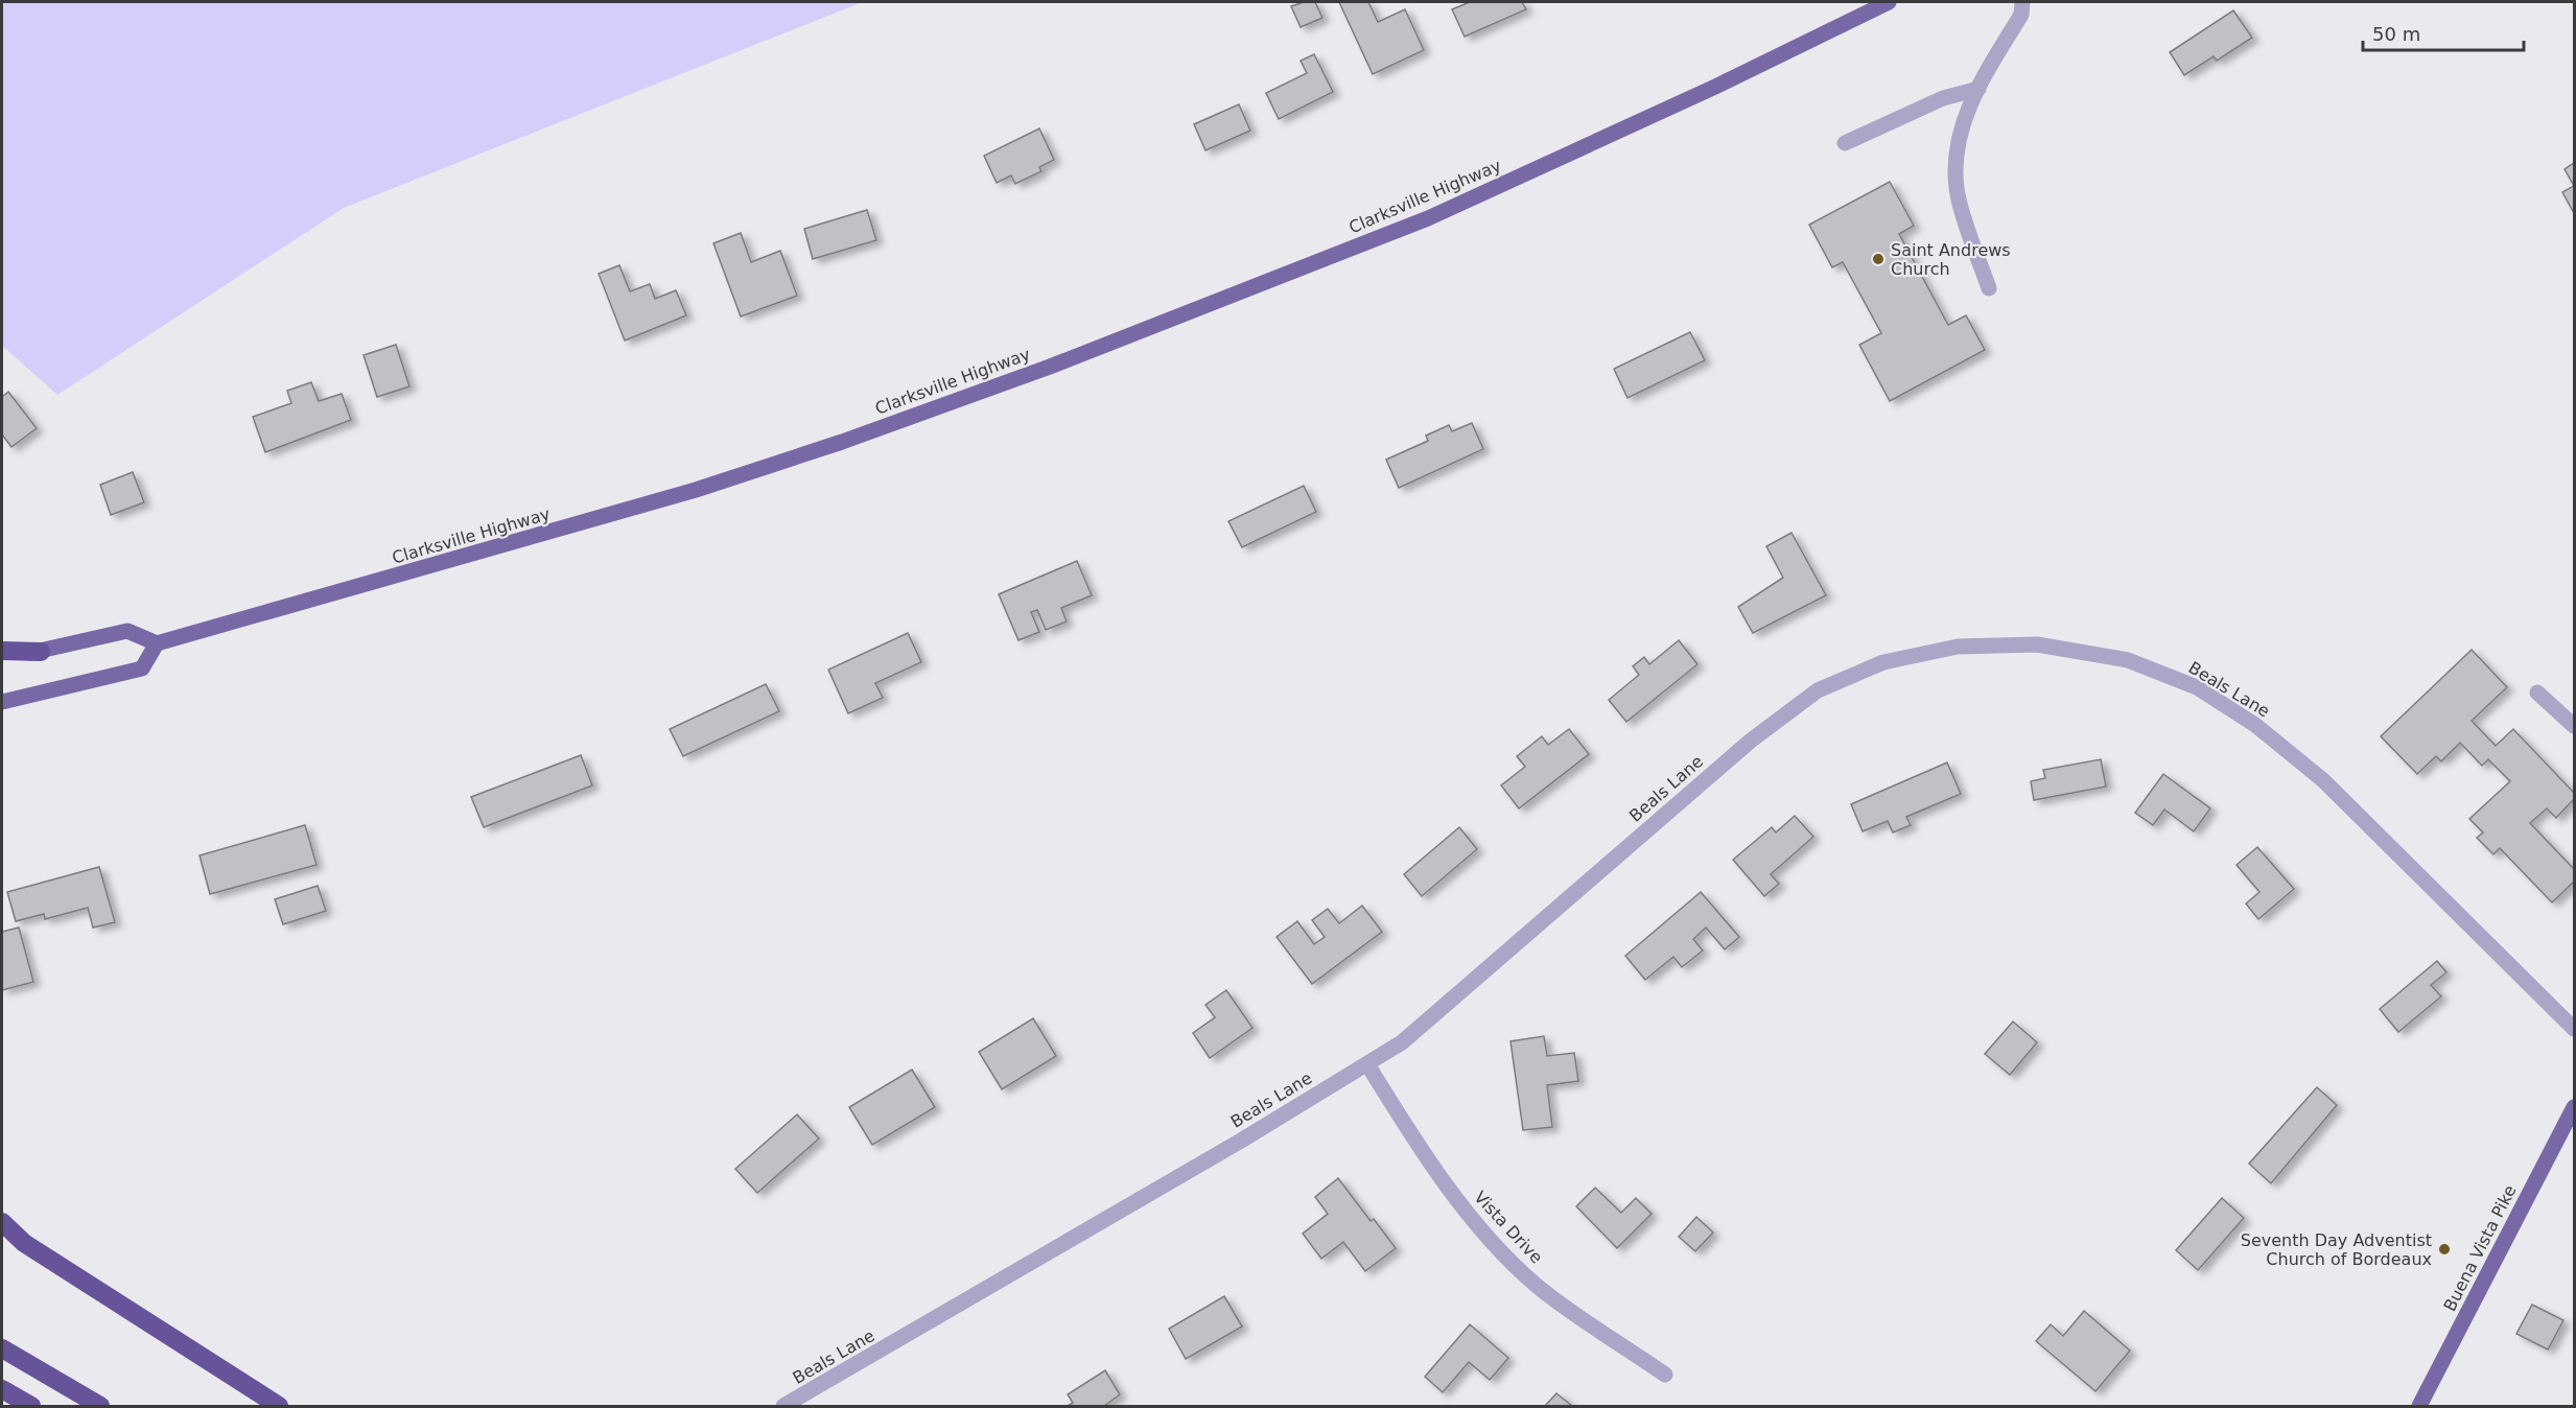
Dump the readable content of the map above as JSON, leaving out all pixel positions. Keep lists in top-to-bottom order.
{
  "streets": {
    "main road": ["Clarksville Highway", "Buena Vista Pike"],
    "street": ["Beals Lane", "Vista Drive"]
  },
  "crossings": [
    ["Beals Lane", "Vista Drive"]
  ],
  "places": ["Saint Andrews Church", "Seventh Day Adventist Church of Bordeaux"],
  "scale_bar": "50 m"
}
